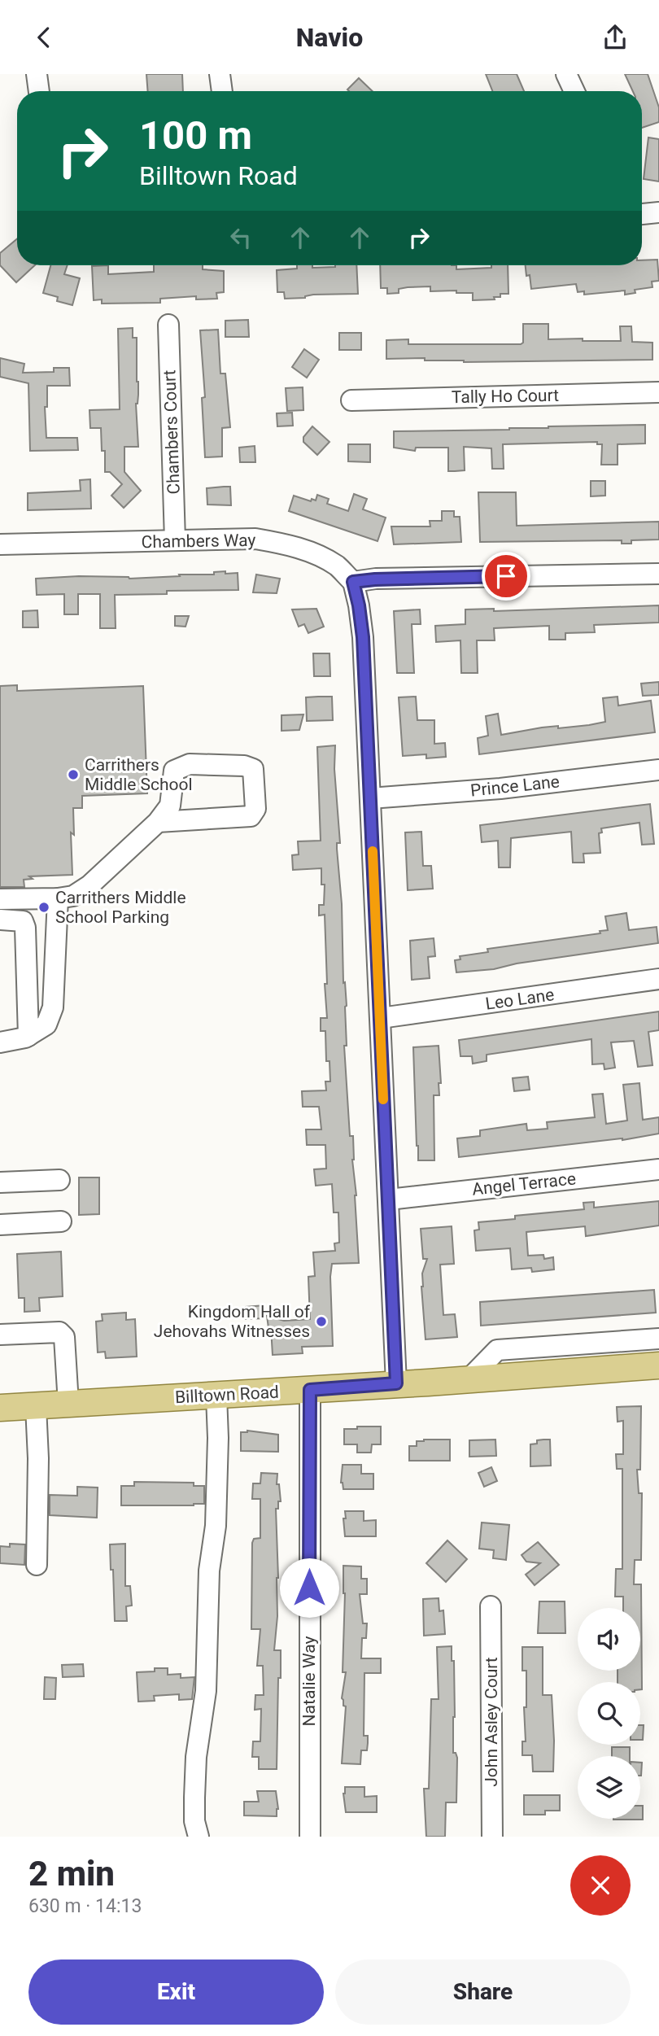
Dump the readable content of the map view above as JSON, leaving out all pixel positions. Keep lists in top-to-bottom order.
{
  "streets": {
    "main road": ["Billtown Road"],
    "street": [
      "Tally Ho Court",
      "Chambers Court",
      "Chambers Way",
      "Prince Lane",
      "Leo Lane",
      "Angel Terrace",
      "Natalie Way",
      "John Asley Court"
    ]
  },
  "crossings": [
    ["Chambers Court", "Chambers Way"],
    ["Billtown Road", "Natalie Way"]
  ],
  "places": ["Carrithers Middle School", "Carrithers Middle School Parking", "Kingdom Hall of Jehovahs Witnesses"],
  "page": {
    "header": "Navio",
    "turn": ["100 m", "Billtown Road"],
    "heading": ["2 min", "630 m · 14:13"],
    "buttons": ["Exit", "Share"]
  }
}
